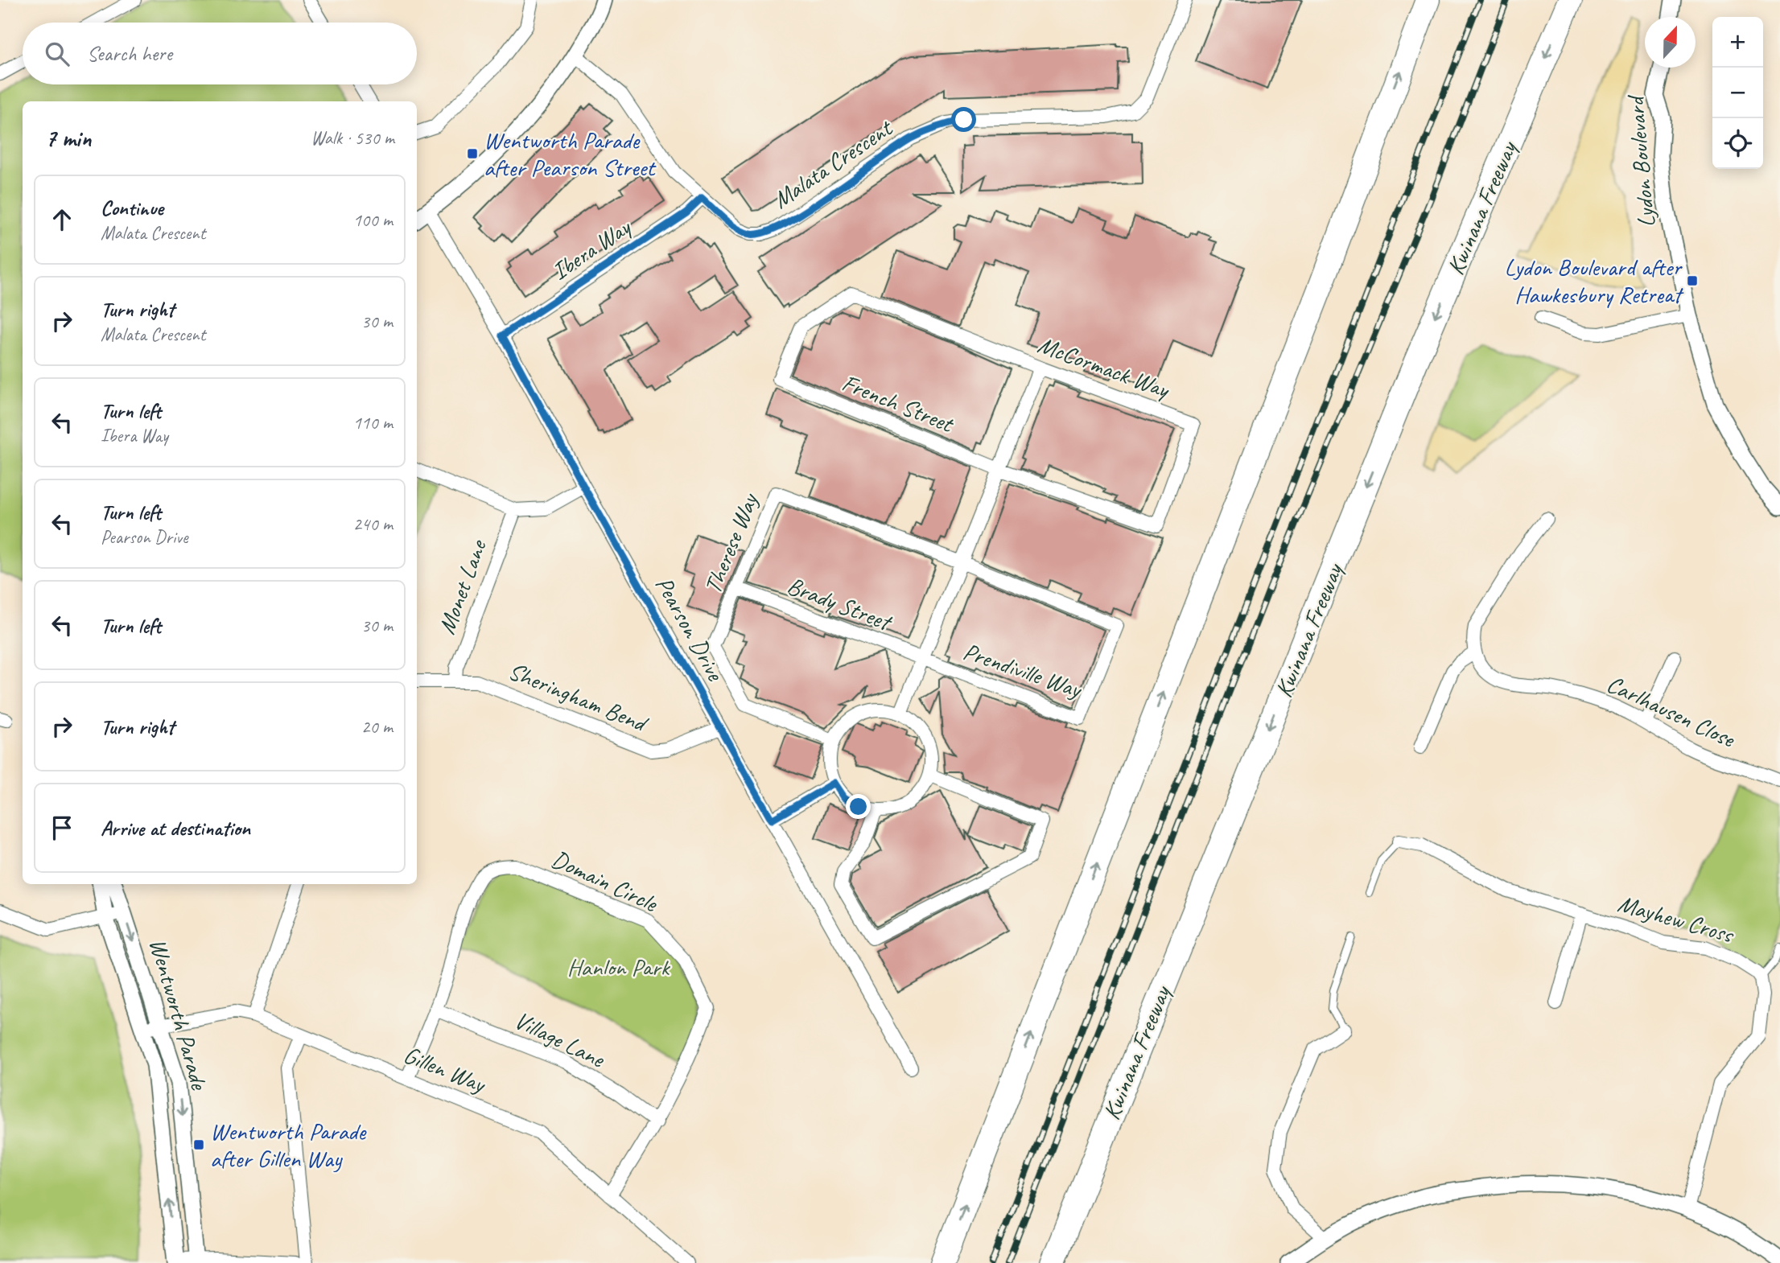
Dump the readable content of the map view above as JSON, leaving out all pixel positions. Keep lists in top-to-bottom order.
{
  "streets": {
    "highway": ["Kwinana Freeway"],
    "street": [
      "Lydon Boulevard",
      "Malata Crescent",
      "Ibera Way",
      "McCormack Way",
      "French Street",
      "Therese Way",
      "Monet Lane",
      "Brady Street",
      "Pearson Drive",
      "Prendiville Way",
      "Sheringham Bend",
      "Carlhausen Close",
      "Domain Circle",
      "Mayhew Cross",
      "Wentworth Parade",
      "Village Lane",
      "Gillen Way"
    ]
  },
  "crossings": [
    ["Malata Crescent", "Ibera Way"],
    ["Ibera Way", "Pearson Drive"],
    ["McCormack Way", "French Street"],
    ["Therese Way", "Brady Street"],
    ["Therese Way", "Prendiville Way"],
    ["Monet Lane", "Sheringham Bend"],
    ["Brady Street", "Prendiville Way"],
    ["Pearson Drive", "Sheringham Bend"],
    ["Domain Circle", "Village Lane"],
    ["Domain Circle", "Gillen Way"],
    ["Wentworth Parade", "Gillen Way"]
  ],
  "parks": ["Hanlon Park"],
  "places": {
    "transit": ["Wentworth Parade after Pearson Street", "Lydon Boulevard after Hawkesbury Retreat", "Wentworth Parade after Gillen Way"]
  },
  "north": "top",
  "page": {
    "map_buttons": ["+", "−"],
    "search": "Search here",
    "heading": ["7 min", "Walk · 530 m"],
    "list": [
      ["Continue", "Malata Crescent", "100 m"],
      ["Turn right", "Malata Crescent", "30 m"],
      ["Turn left", "Ibera Way", "110 m"],
      ["Turn left", "Pearson Drive", "240 m"],
      ["Turn left", "30 m"],
      ["Turn right", "20 m"],
      "Arrive at destination"
    ]
  }
}
